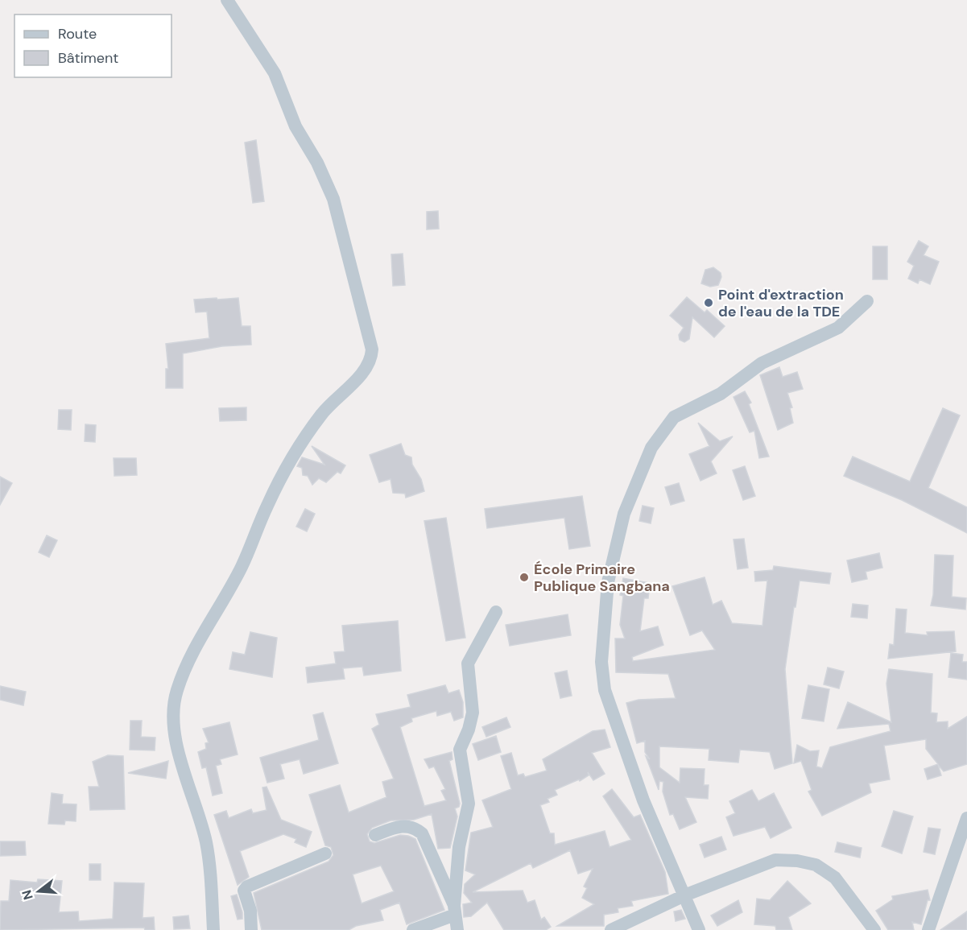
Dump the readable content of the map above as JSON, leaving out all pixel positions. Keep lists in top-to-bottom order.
{
  "places": ["Point d'extraction de l'eau de la TDE", "École Primaire Publique Sangbana"],
  "legend": ["Route", "Bâtiment"],
  "north": "left"
}
